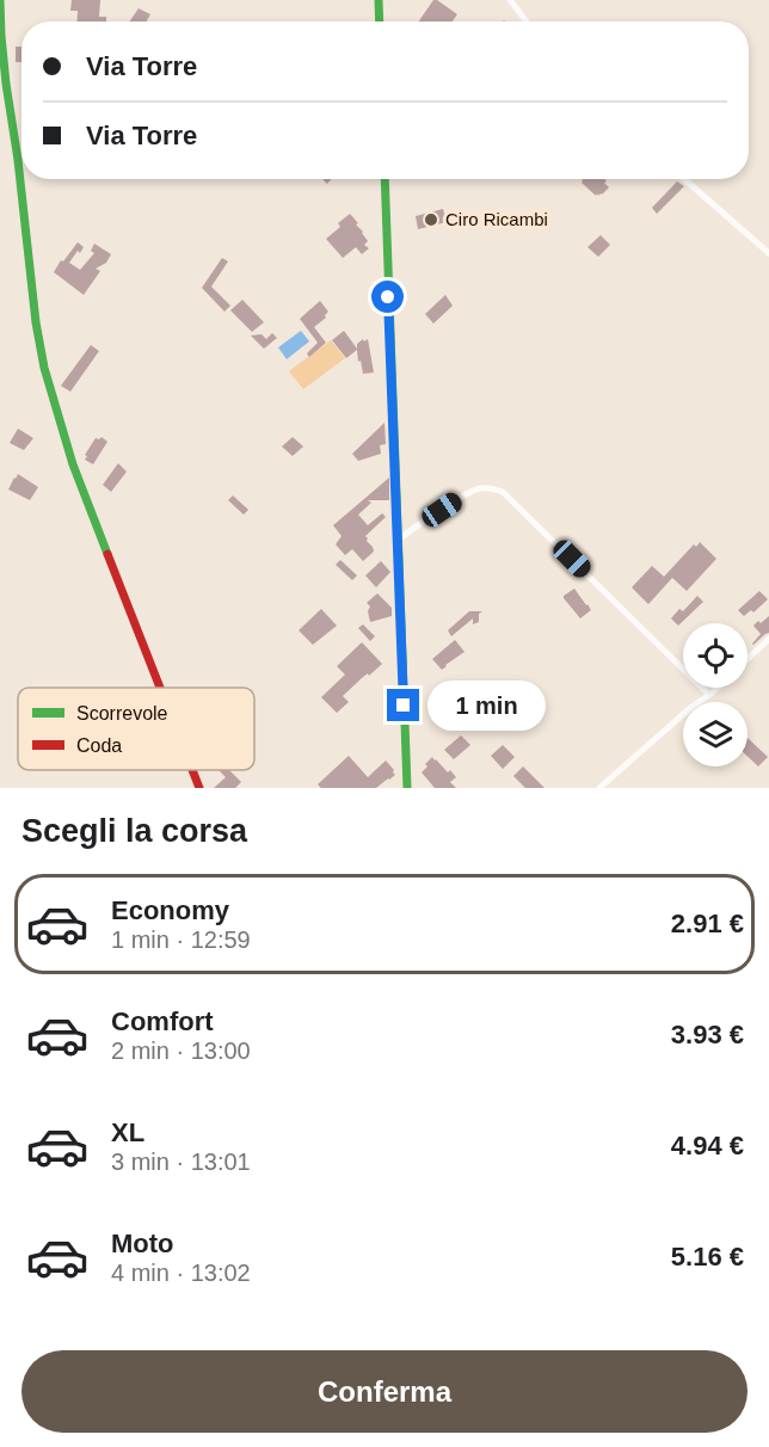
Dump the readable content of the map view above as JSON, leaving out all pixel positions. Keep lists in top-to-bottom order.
{
  "places": ["Ciro Ricambi"],
  "legend": ["Scorrevole", "Coda"],
  "page": {
    "banner": ["Via Torre", "Via Torre"],
    "bubble": "1 min",
    "heading": "Scegli la corsa",
    "list": [
      {
        "name": "Economy",
        "note": "1 min · 12:59",
        "value": "2.91 €"
      },
      {
        "name": "Comfort",
        "note": "2 min · 13:00",
        "value": "3.93 €"
      },
      {
        "name": "XL",
        "note": "3 min · 13:01",
        "value": "4.94 €"
      },
      {
        "name": "Moto",
        "note": "4 min · 13:02",
        "value": "5.16 €"
      }
    ],
    "buttons": "Conferma"
  }
}
